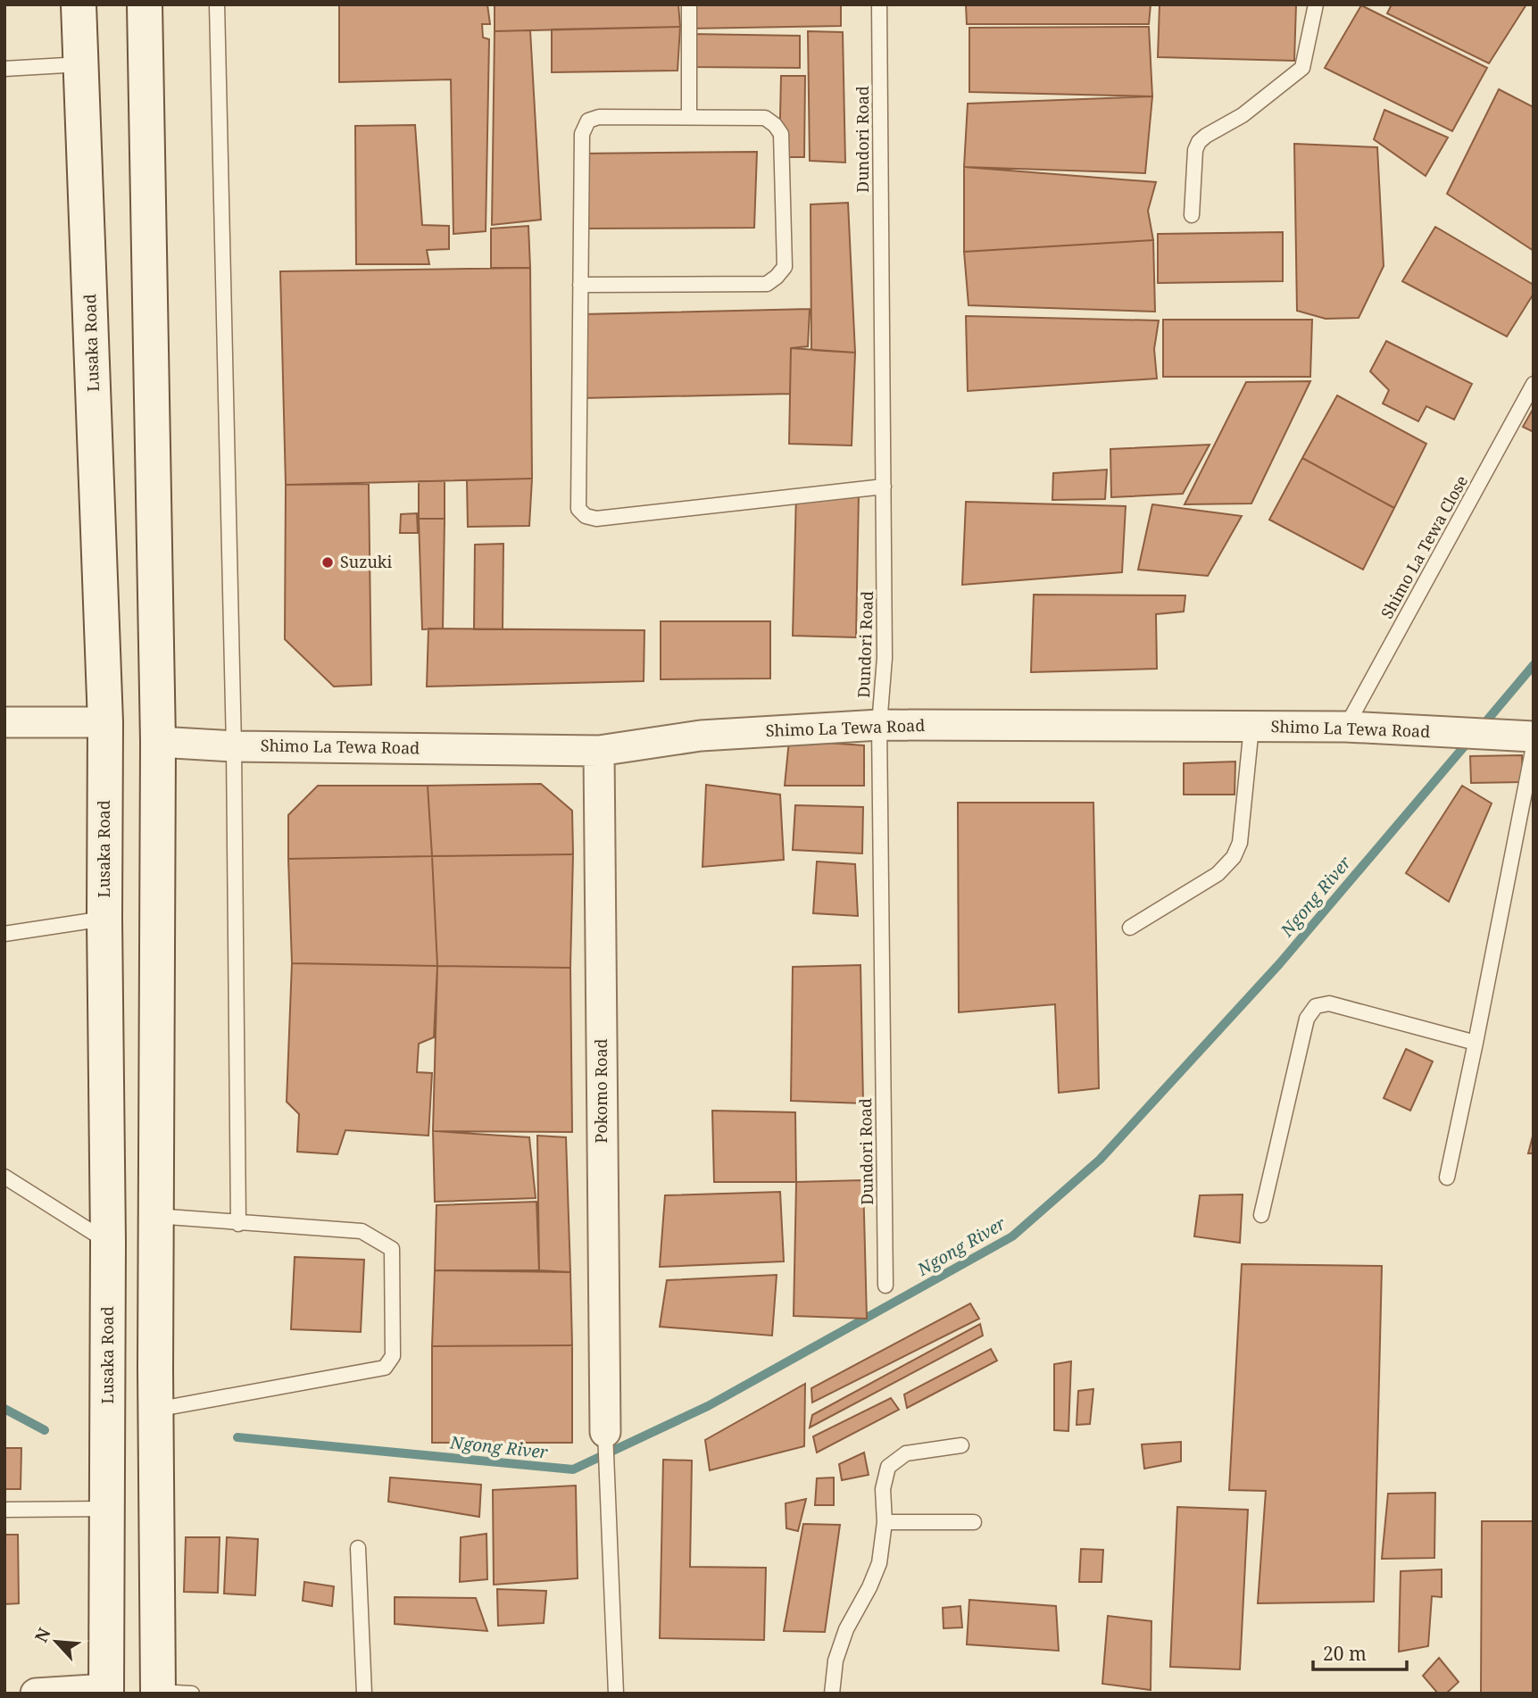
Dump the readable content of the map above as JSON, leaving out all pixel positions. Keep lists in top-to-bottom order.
{
  "streets": {
    "main road": ["Lusaka Road"],
    "street": ["Shimo La Tewa Road", "Pokomo Road"],
    "lane": ["Dundori Road", "Shimo La Tewa Close"]
  },
  "crossings": [
    ["Dundori Road", "Shimo La Tewa Road"],
    ["Shimo La Tewa Close", "Shimo La Tewa Road"],
    ["Shimo La Tewa Road", "Pokomo Road"]
  ],
  "water": ["Ngong River"],
  "places": ["Suzuki"],
  "scale_bar": "20 m",
  "north": "top left"
}
